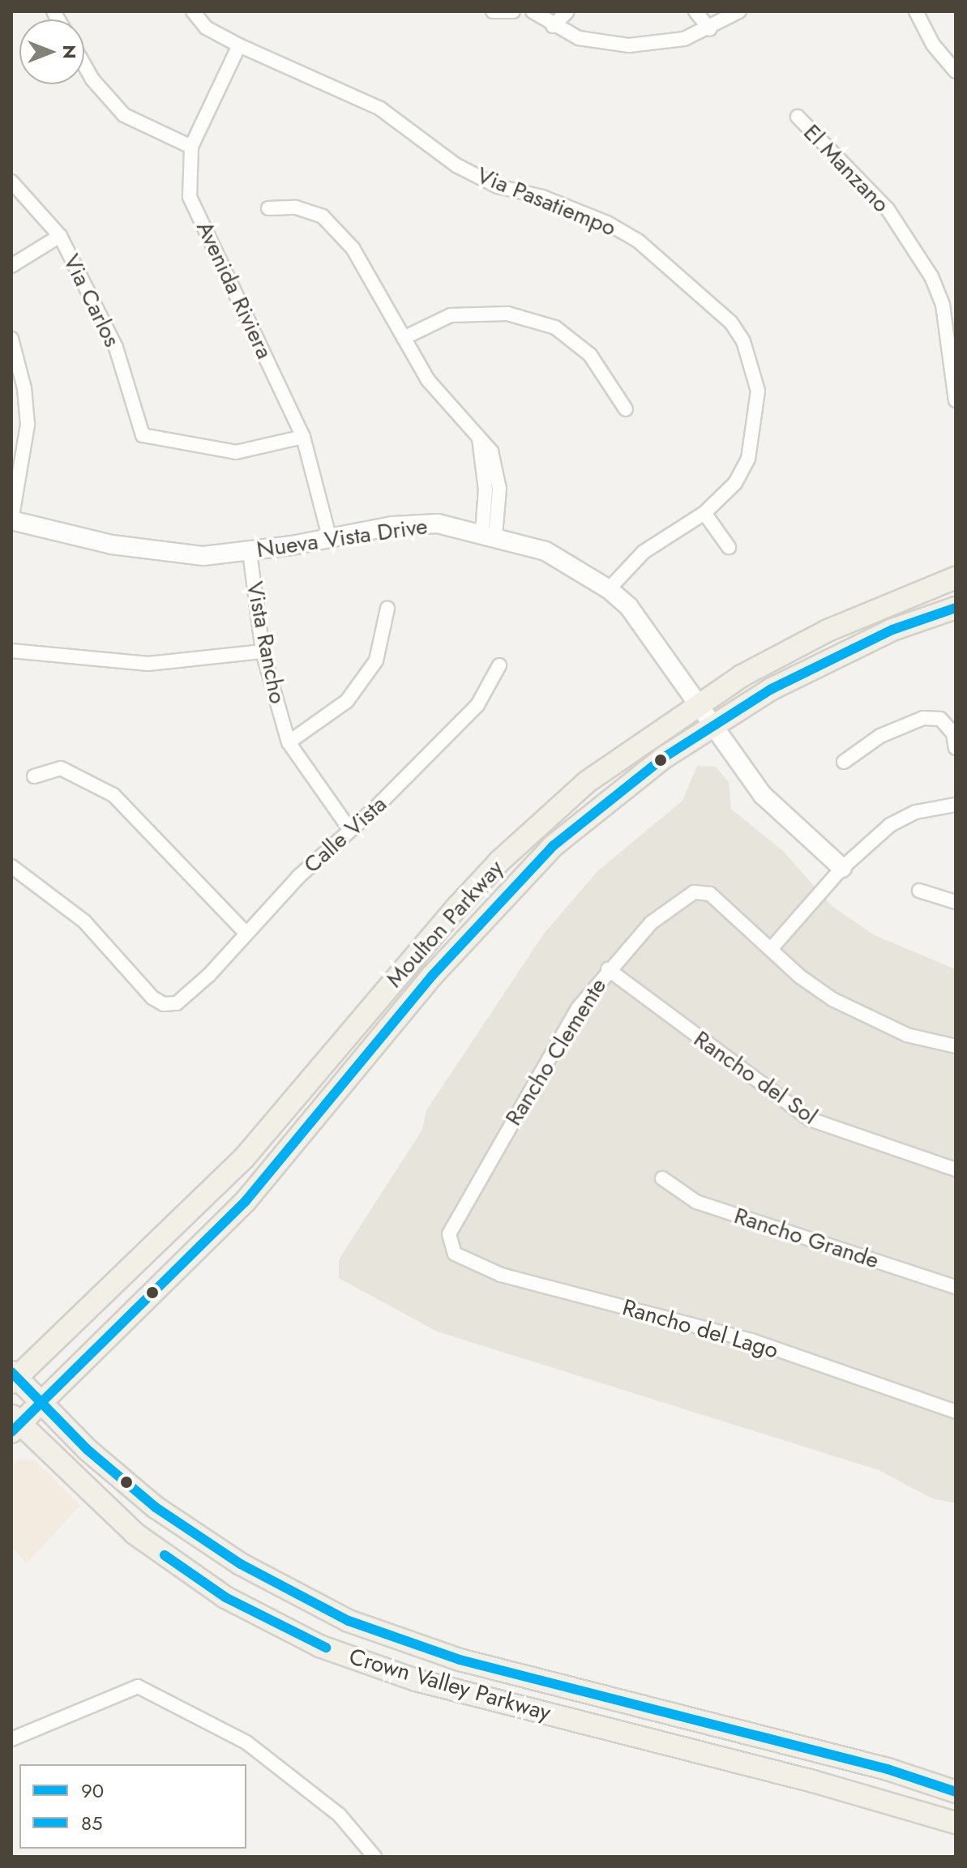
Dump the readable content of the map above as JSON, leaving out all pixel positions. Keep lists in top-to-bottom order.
{
  "streets": {
    "main road": ["Moulton Parkway", "Crown Valley Parkway"],
    "street": [
      "El Manzano",
      "Via Pasatiempo",
      "Avenida Riviera",
      "Via Carlos",
      "Nueva Vista Drive",
      "Vista Rancho",
      "Calle Vista",
      "Rancho Clemente",
      "Rancho del Sol",
      "Rancho Grande",
      "Rancho del Lago"
    ]
  },
  "crossings": [
    ["Via Pasatiempo", "Avenida Riviera"],
    ["Via Pasatiempo", "Nueva Vista Drive"],
    ["Avenida Riviera", "Via Carlos"],
    ["Avenida Riviera", "Nueva Vista Drive"],
    ["Nueva Vista Drive", "Vista Rancho"],
    ["Nueva Vista Drive", "Moulton Parkway"],
    ["Vista Rancho", "Calle Vista"],
    ["Moulton Parkway", "Crown Valley Parkway"],
    ["Rancho Clemente", "Rancho del Sol"],
    ["Rancho Clemente", "Rancho del Lago"]
  ],
  "lines": ["transit line 90", "transit line 85"],
  "legend": ["90", "85"],
  "north": "right"
}
